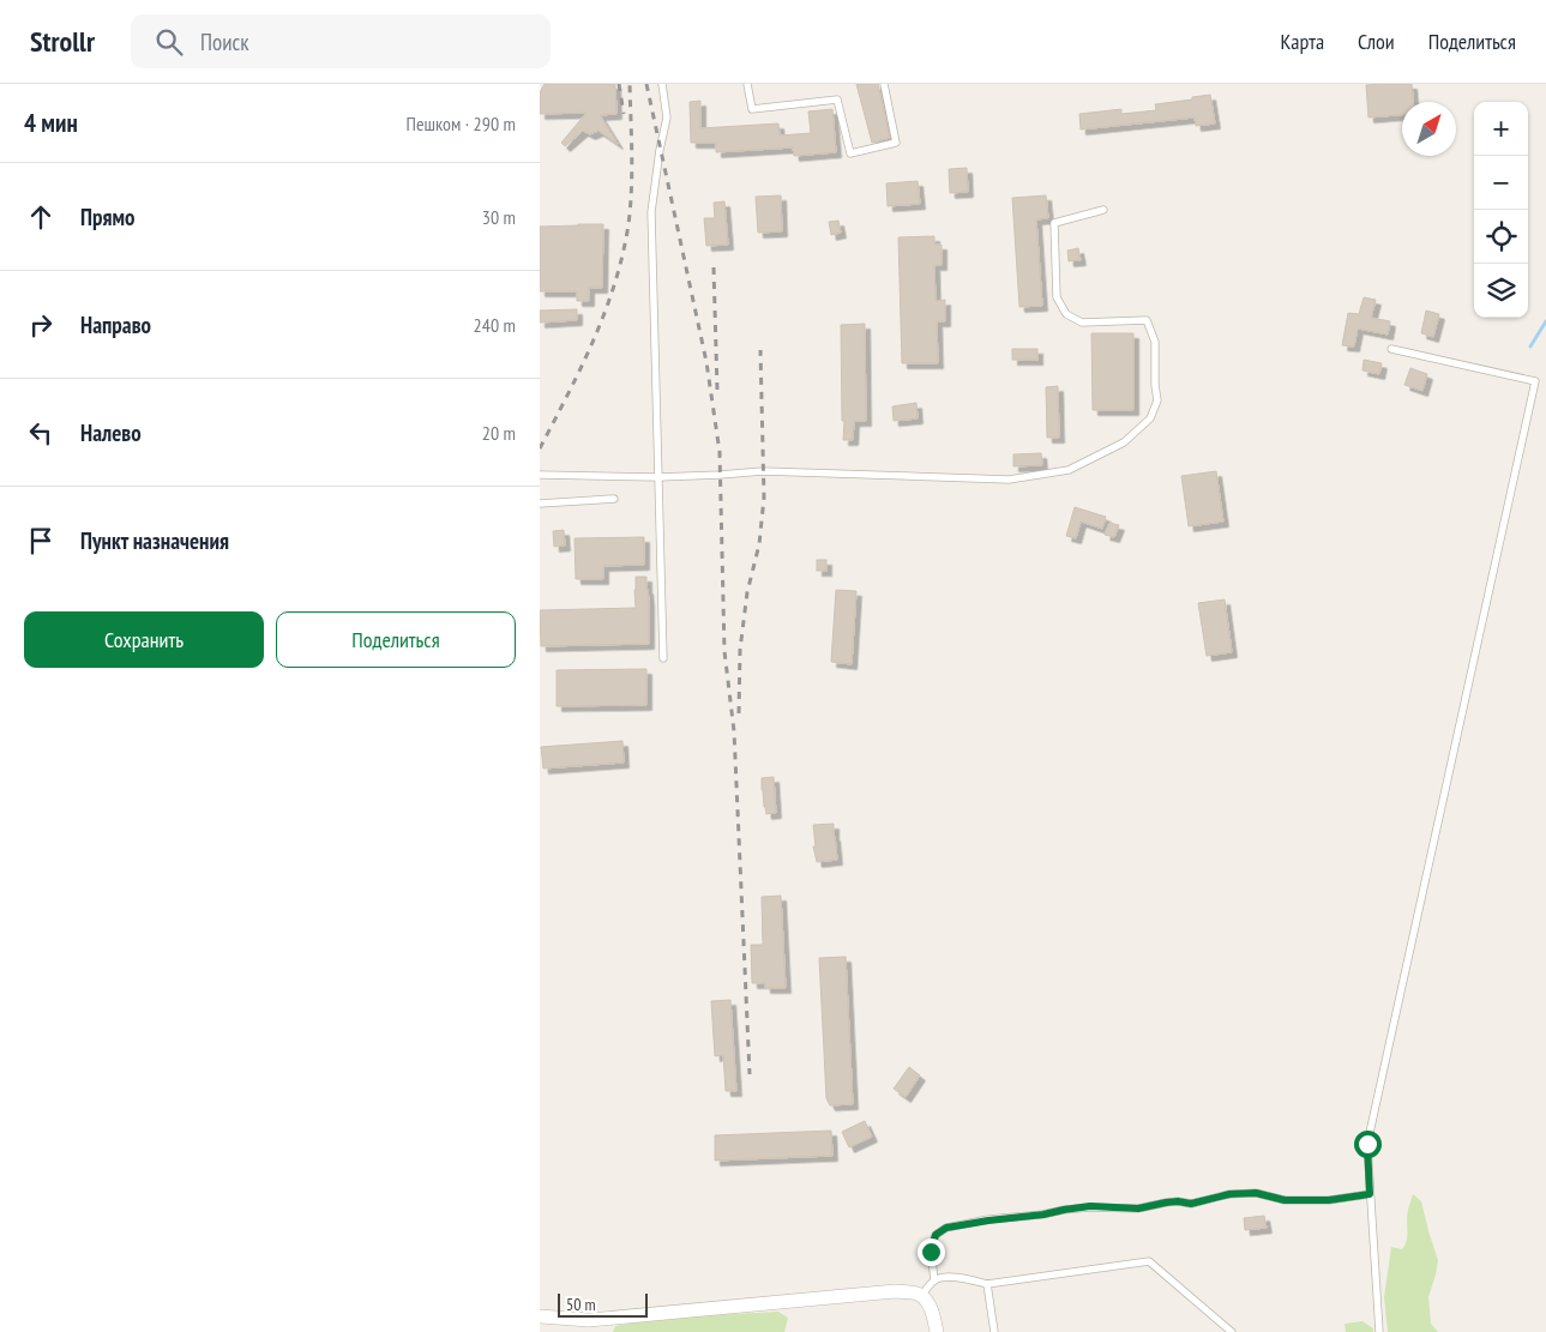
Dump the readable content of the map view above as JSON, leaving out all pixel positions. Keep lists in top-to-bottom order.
{
  "scale_bar": "50 m",
  "north": "top right",
  "page": {
    "header": "Strollr",
    "search": "Поиск",
    "nav": ["Карта", "Слои", "Поделиться"],
    "heading": ["4 мин", "Пешком · 290 m"],
    "map_buttons": ["+", "−"],
    "list": [
      ["Прямо", "30 m"],
      ["Направо", "240 m"],
      ["Налево", "20 m"],
      "Пункт назначения"
    ],
    "buttons": ["Сохранить", "Поделиться"],
    "scale": "50 m"
  }
}
